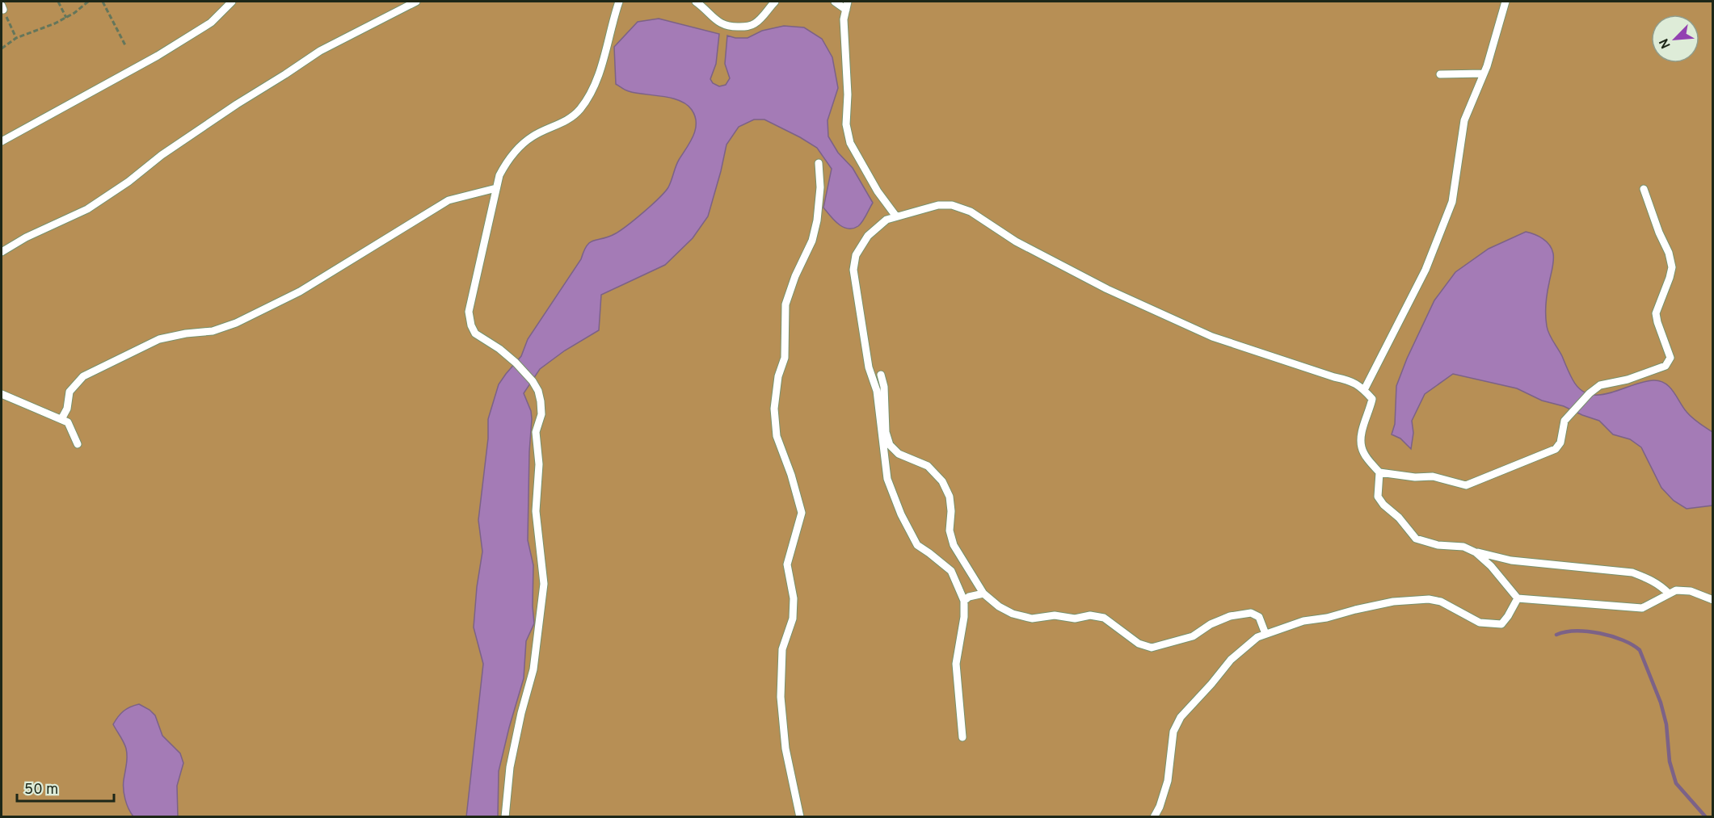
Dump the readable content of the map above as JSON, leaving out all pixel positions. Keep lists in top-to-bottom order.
{
  "scale_bar": "50 m",
  "north": "bottom left"
}
